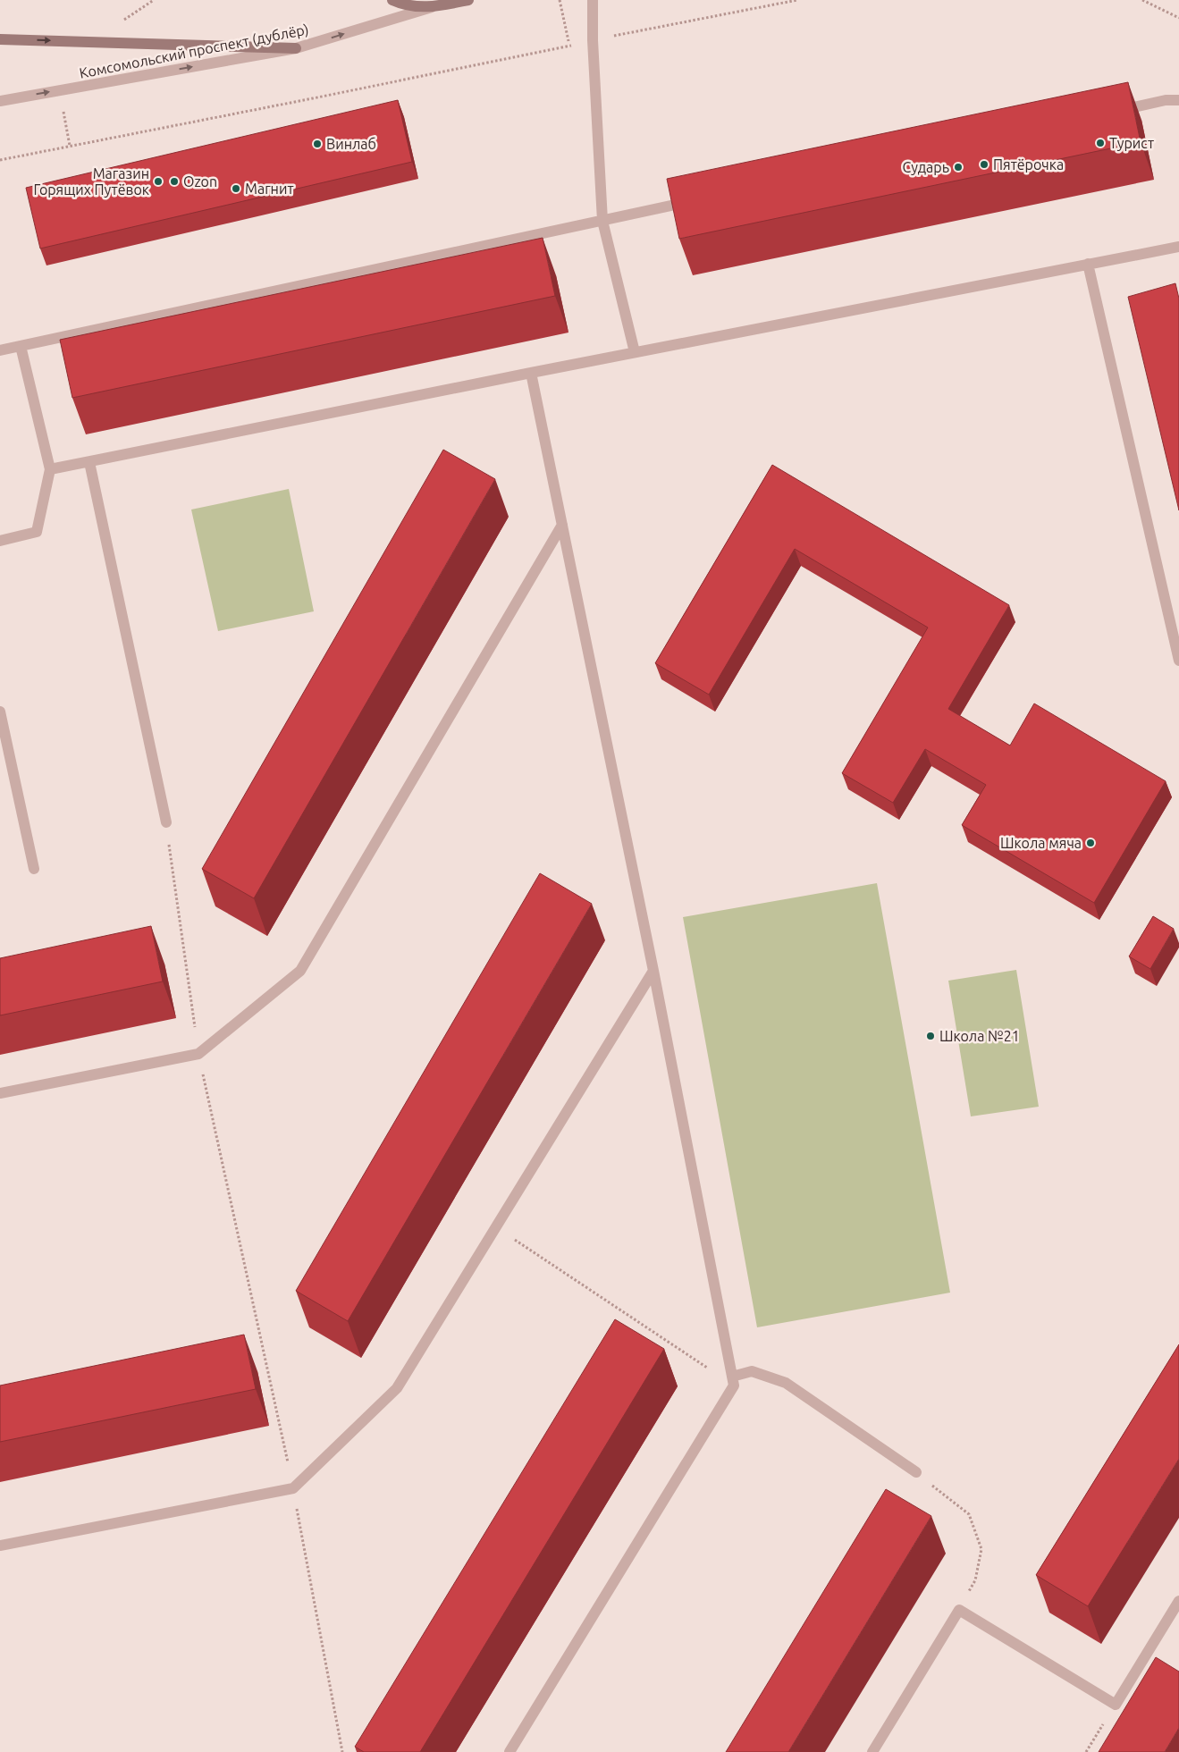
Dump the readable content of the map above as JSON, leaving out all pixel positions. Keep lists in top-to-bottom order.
{
  "streets": {
    "main road": ["Комсомольский проспект (дублёр)"]
  },
  "places": [
    "Турист",
    "Винлаб",
    "Пятёрочка",
    "Сударь",
    "Магазин Горящих Путёвок",
    "Ozon",
    "Магнит",
    "Школа мяча",
    "Школа №21"
  ]
}
